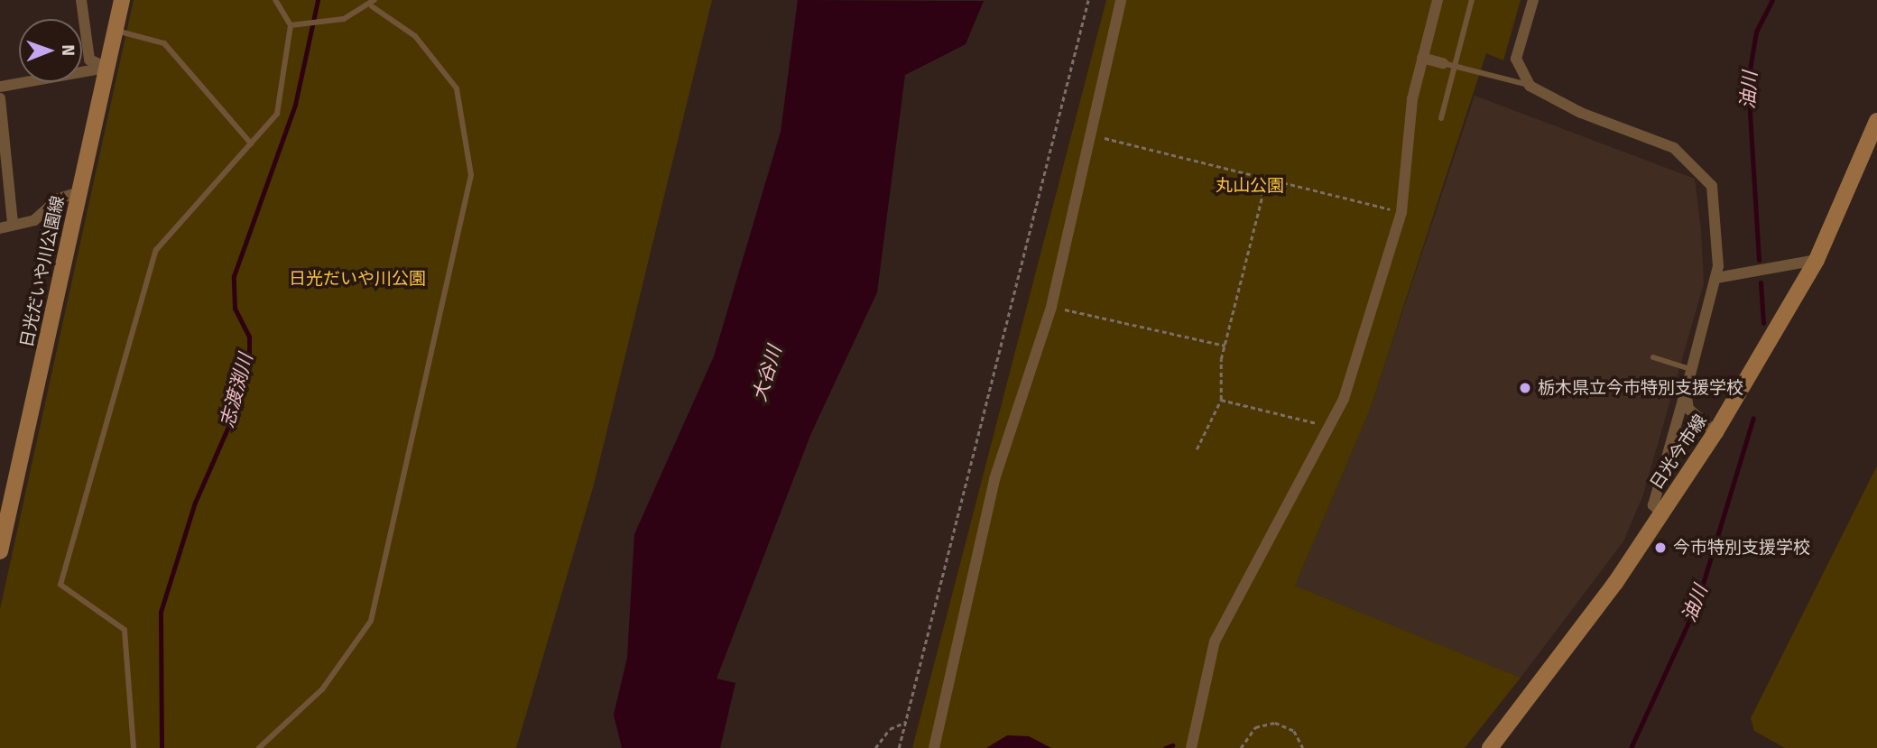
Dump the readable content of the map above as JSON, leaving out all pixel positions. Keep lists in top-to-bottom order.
{
  "streets": {
    "main road": ["日光だいや川公園線", "日光今市線"]
  },
  "water": ["油川", "大谷川", "志渡渕川"],
  "parks": ["丸山公園", "日光だいや川公園"],
  "places": ["栃木県立今市特別支援学校", "今市特別支援学校"],
  "north": "right"
}
